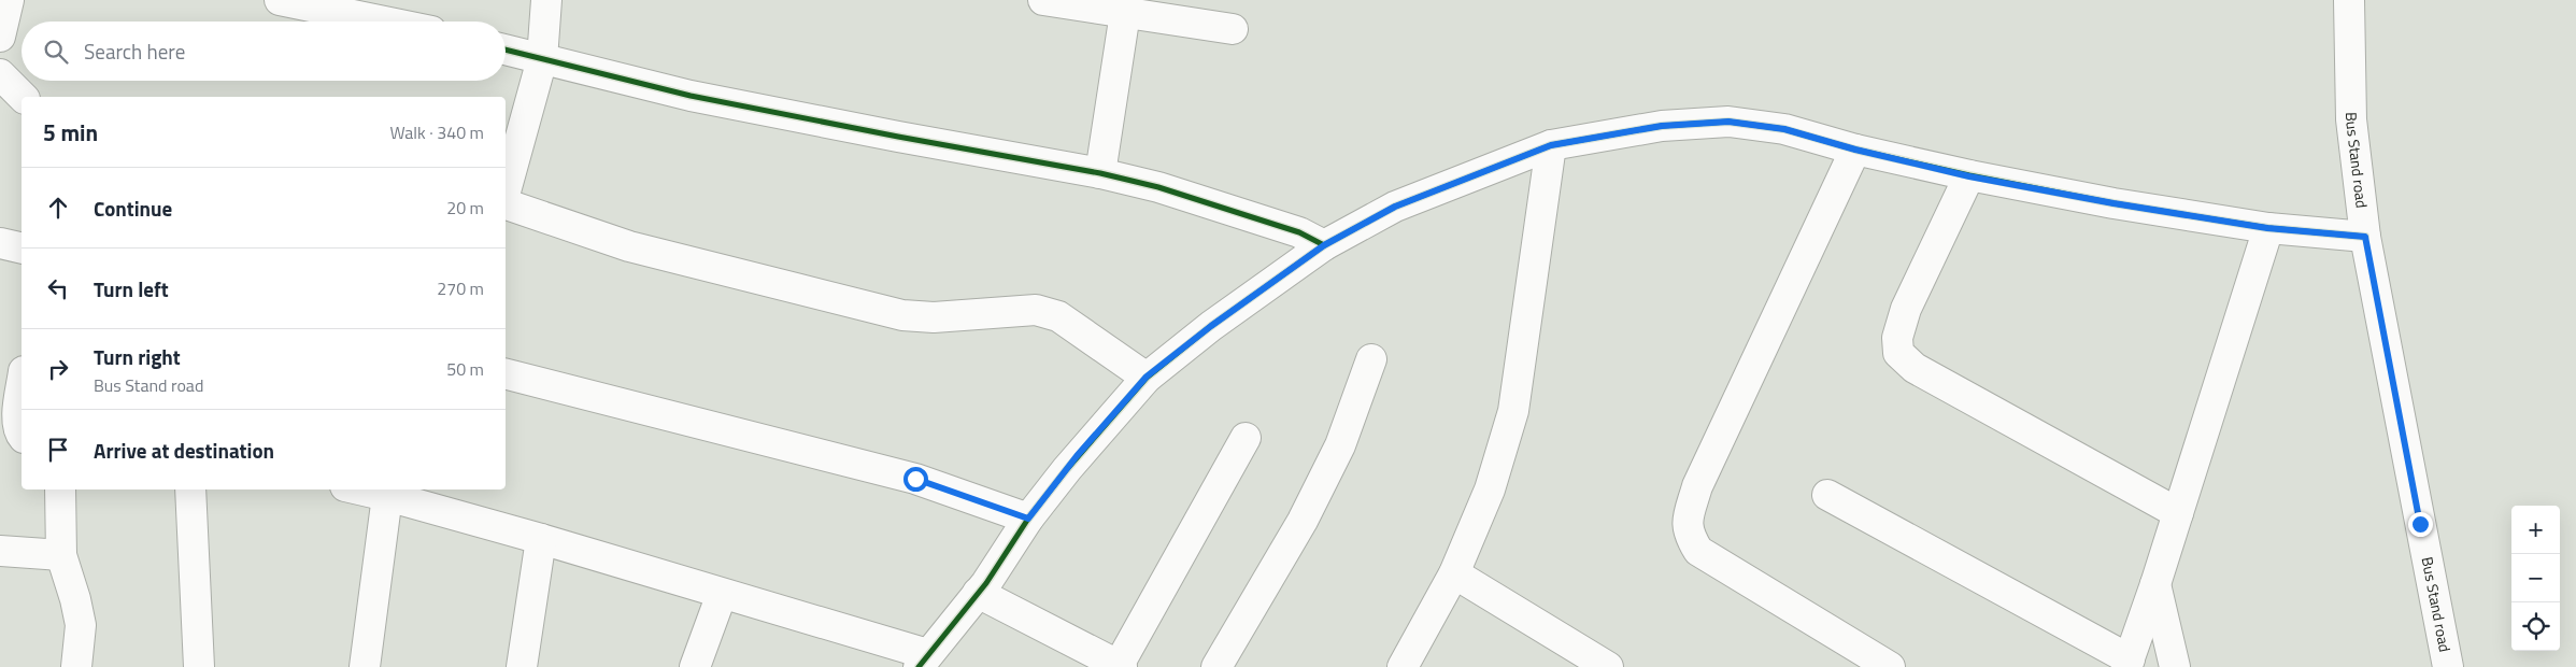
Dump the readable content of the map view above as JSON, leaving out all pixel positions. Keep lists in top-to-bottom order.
{
  "streets": {
    "street": ["Bus Stand road"]
  },
  "page": {
    "search": "Search here",
    "heading": ["5 min", "Walk · 340 m"],
    "list": [
      ["Continue", "20 m"],
      ["Turn left", "270 m"],
      ["Turn right", "Bus Stand road", "50 m"],
      "Arrive at destination"
    ],
    "map_buttons": ["+", "−"]
  }
}
